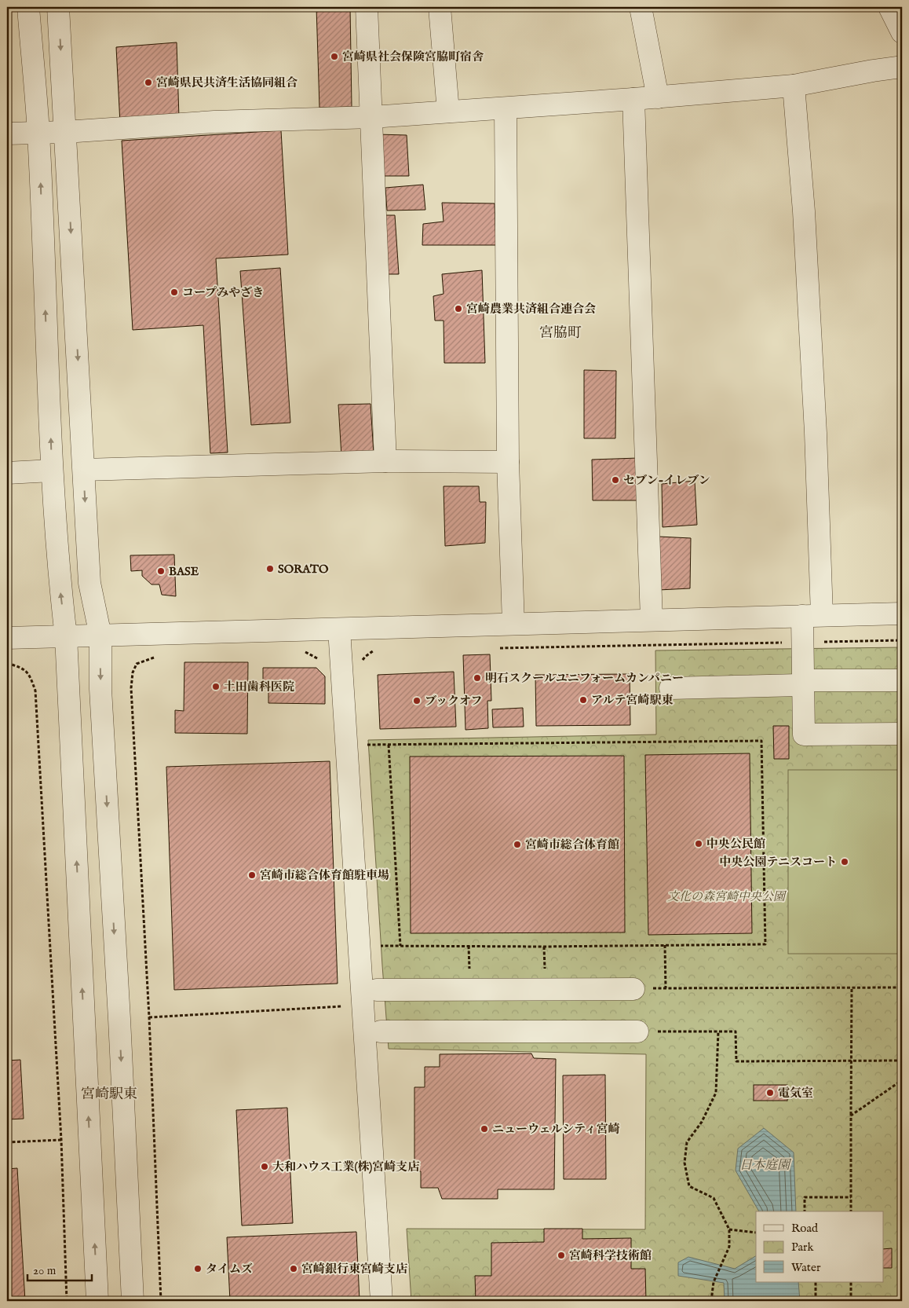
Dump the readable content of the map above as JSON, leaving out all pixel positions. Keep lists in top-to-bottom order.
{
  "districts": ["宮脇町", "宮崎駅東"],
  "water": ["日本庭園"],
  "parks": ["文化の森宮崎中央公園"],
  "places": [
    "宮崎県社会保険宮脇町宿舎",
    "宮崎県民共済生活協同組合",
    "コープみやざき",
    "宮崎農業共済組合連合会",
    "セブン-イレブン",
    "SORATO",
    "BASE",
    "明石スクールユニフォームカンパニー",
    "土田歯科医院",
    "アルテ宮崎駅東",
    "ブックオフ",
    "中央公民館",
    "宮崎市総合体育館",
    "中央公園テニスコート",
    "宮崎市総合体育館駐車場",
    "電気室",
    "ニューウェルシティ宮崎",
    "大和ハウス工業(株)宮崎支店",
    "宮崎科学技術館",
    "タイムズ",
    "宮崎銀行東宮崎支店"
  ],
  "legend": ["Road", "Park", "Water"],
  "scale_bar": "20 m"
}
